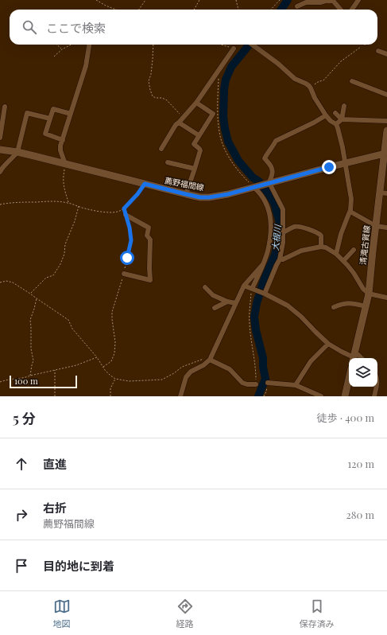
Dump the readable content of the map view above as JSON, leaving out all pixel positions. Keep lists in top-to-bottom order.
{
  "streets": {
    "main road": ["薦野福間線", "清滝古賀線"]
  },
  "crossings": [
    ["薦野福間線", "清滝古賀線"]
  ],
  "water": ["大根川"],
  "scale_bar": "100 m",
  "page": {
    "search": "ここで検索",
    "scale": "100 m",
    "heading": ["5 分", "徒歩 · 400 m"],
    "list": [
      ["直進", "120 m"],
      ["右折", "薦野福間線", "280 m"],
      "目的地に到着"
    ],
    "nav": ["地図", "経路", "保存済み"]
  }
}
